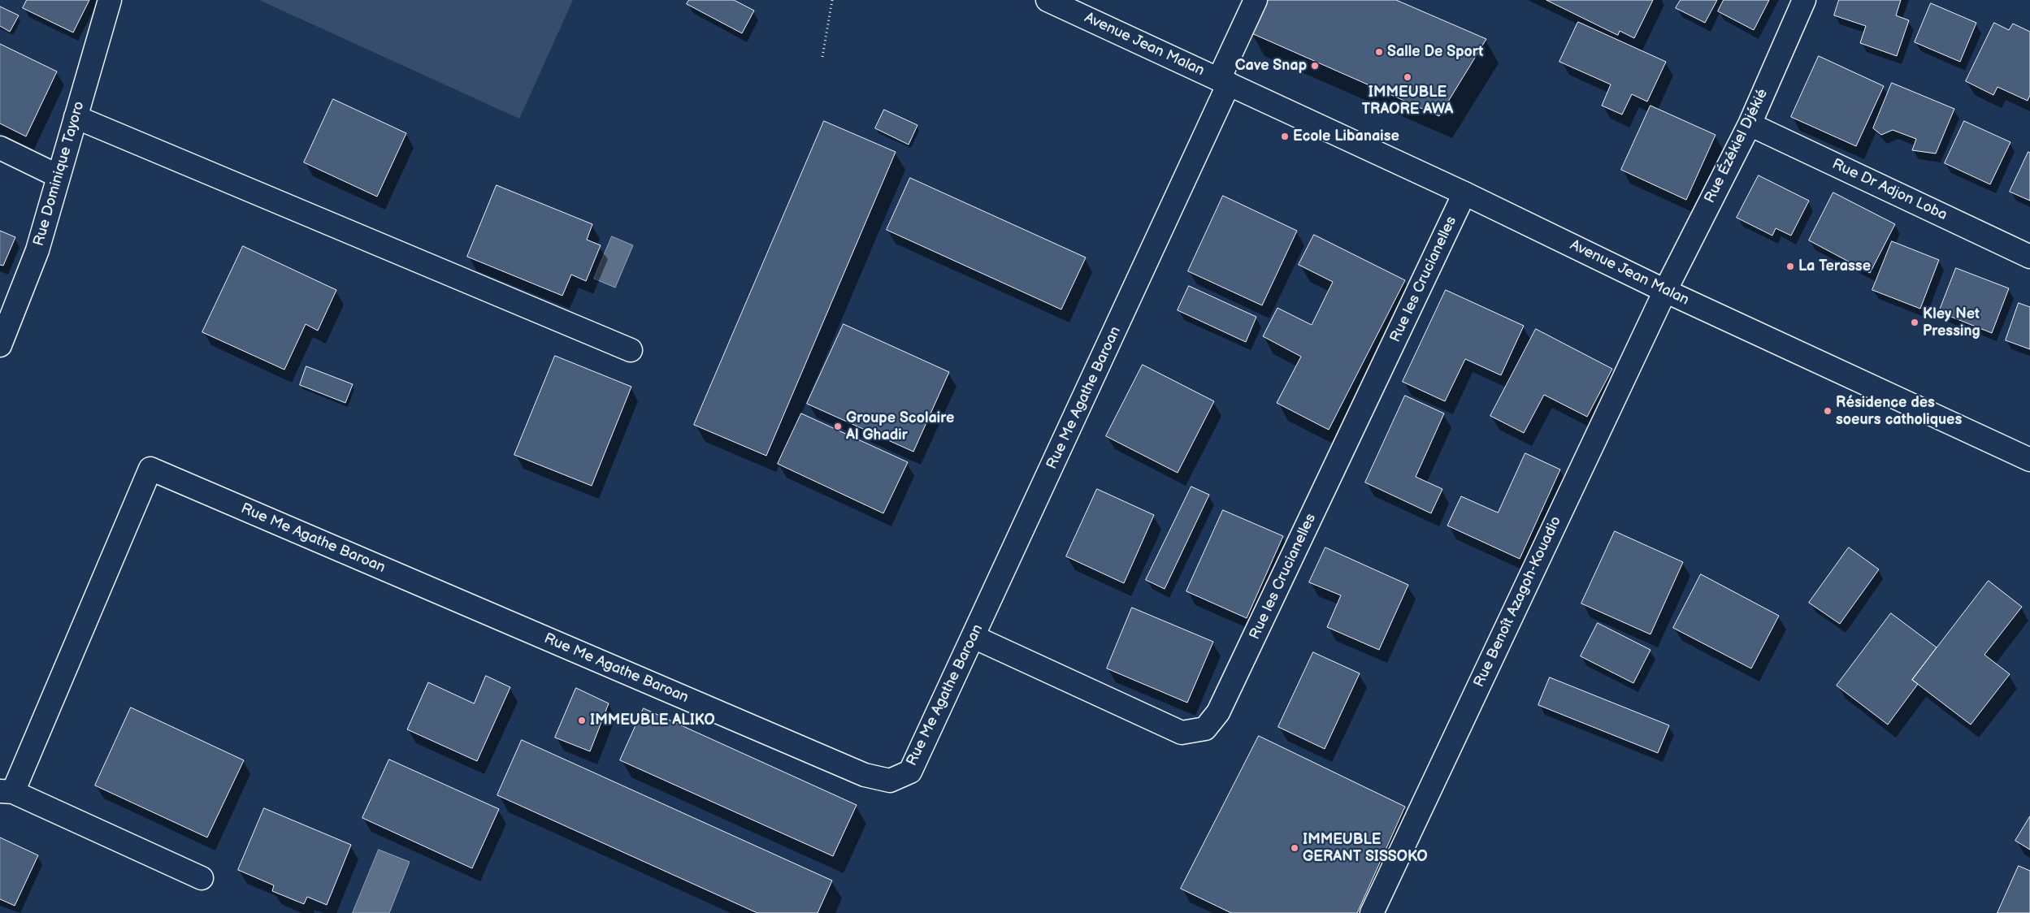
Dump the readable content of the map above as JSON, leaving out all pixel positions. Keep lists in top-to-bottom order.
{
  "streets": {
    "street": [
      "Avenue Jean Malan",
      "Rue Ézékiel Djékié",
      "Rue Dominique Tayoro",
      "Rue Dr Adjon Loba",
      "Rue les Crucianelles",
      "Rue Me Agathe Baroan",
      "Rue Benoît Azagoh-Kouadio"
    ]
  },
  "crossings": [
    ["Avenue Jean Malan", "Rue Ézékiel Djékié"],
    ["Avenue Jean Malan", "Rue les Crucianelles"],
    ["Avenue Jean Malan", "Rue Me Agathe Baroan"],
    ["Avenue Jean Malan", "Rue Benoît Azagoh-Kouadio"],
    ["Rue Ézékiel Djékié", "Rue Dr Adjon Loba"],
    ["Rue Ézékiel Djékié", "Rue Benoît Azagoh-Kouadio"],
    ["Rue les Crucianelles", "Rue Me Agathe Baroan"]
  ],
  "places": [
    "Salle De Sport",
    "Cave Snap",
    "IMMEUBLE TRAORE AWA",
    "Ecole Libanaise",
    "La Terasse",
    "Kley Net Pressing",
    "Résidence des soeurs catholiques",
    "Groupe Scolaire Al Ghadir",
    "IMMEUBLE ALIKO",
    "IMMEUBLE GERANT SISSOKO"
  ]
}
